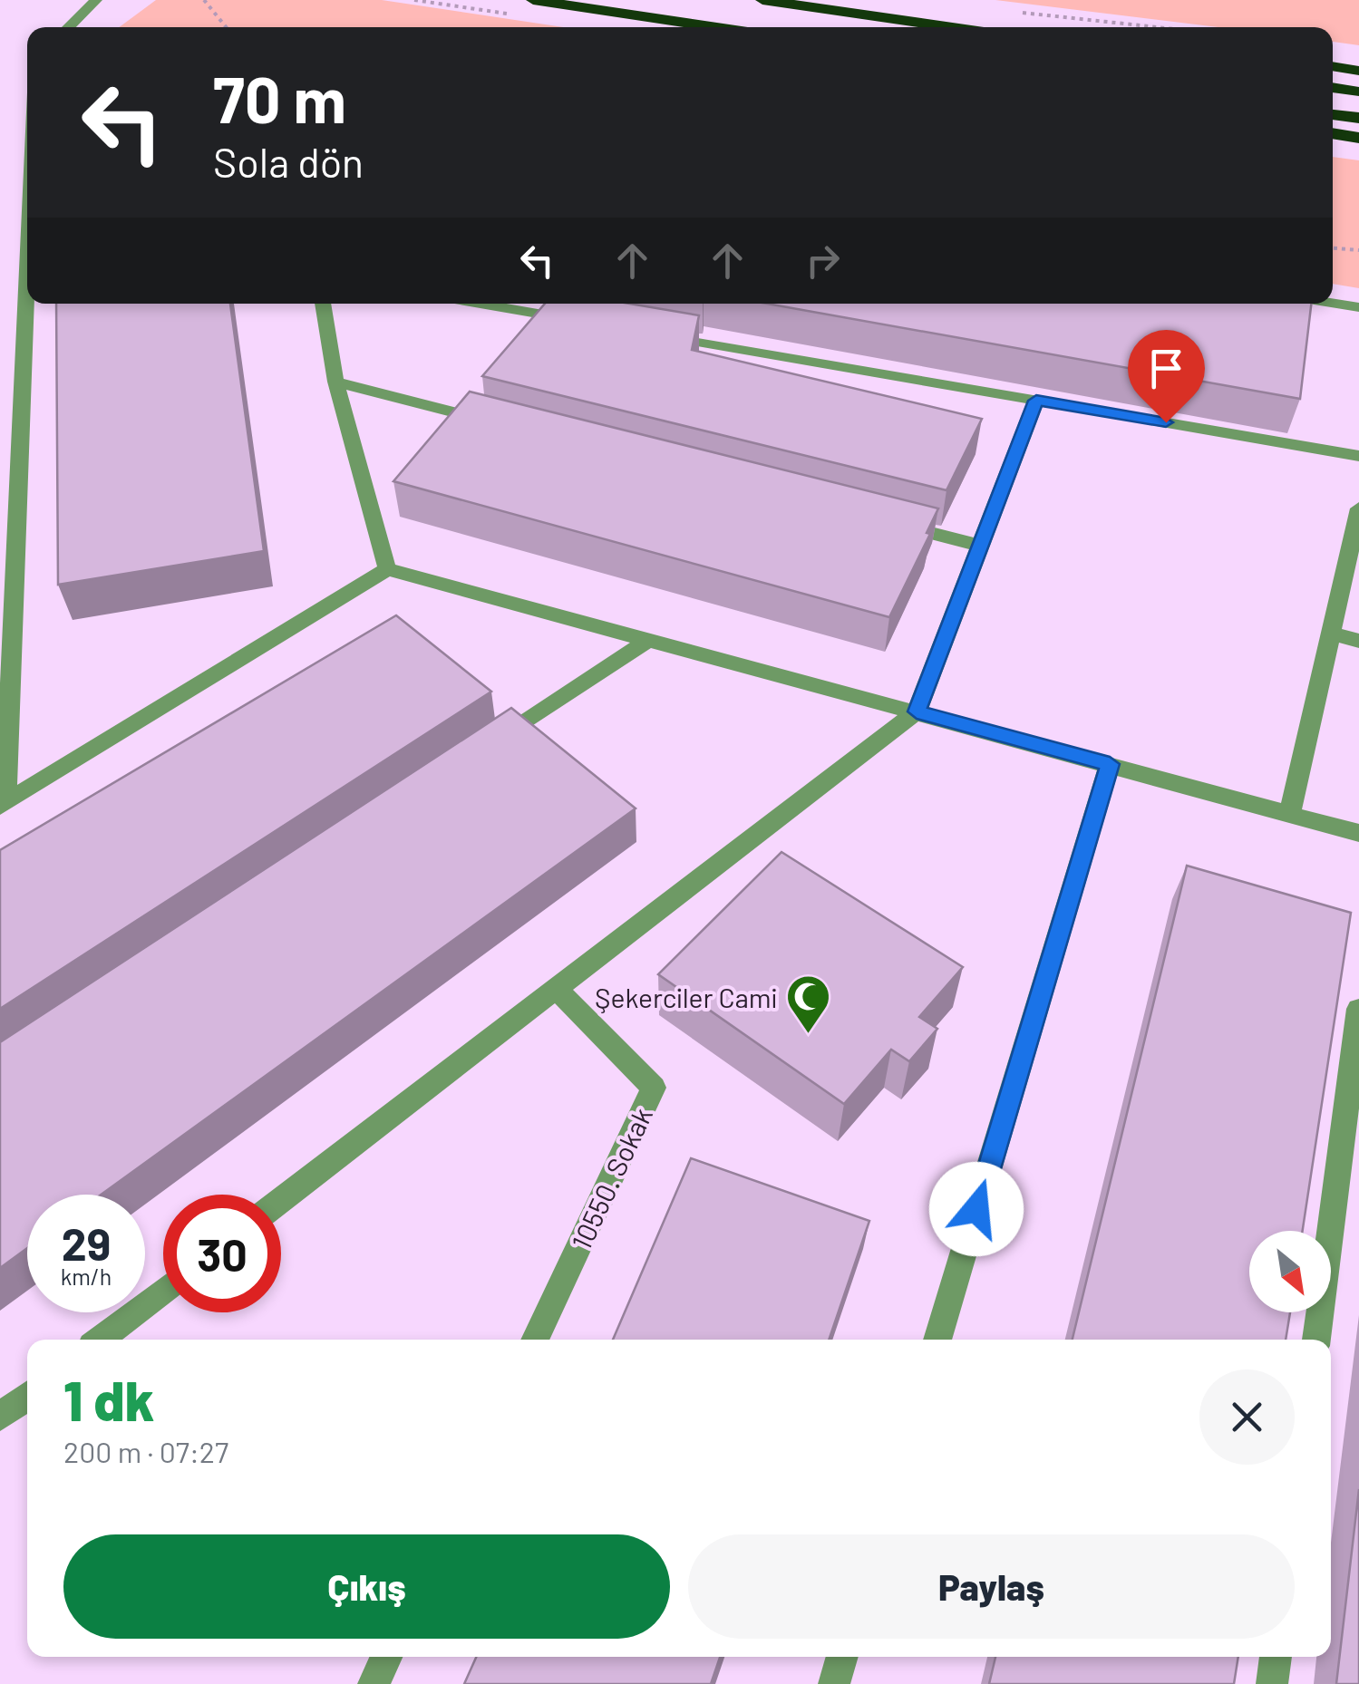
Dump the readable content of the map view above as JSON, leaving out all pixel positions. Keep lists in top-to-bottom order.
{
  "streets": {
    "street": ["10550. Sokak"]
  },
  "places": {
    "mosque": ["Şekerciler Cami"]
  },
  "north": "bottom right",
  "page": {
    "turn": ["70 m", "Sola dön"],
    "speed": "29 km/h",
    "limit": "30",
    "heading": ["1 dk", "200 m · 07:27"],
    "buttons": ["Çıkış", "Paylaş"]
  }
}
